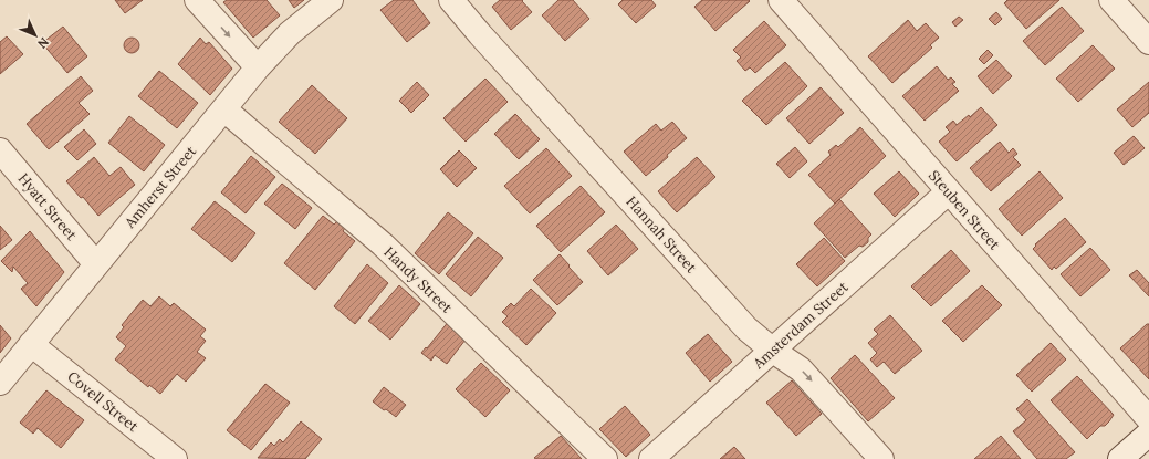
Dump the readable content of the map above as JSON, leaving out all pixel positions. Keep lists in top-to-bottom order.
{
  "streets": {
    "street": [
      "Amherst Street",
      "Hyatt Street",
      "Steuben Street",
      "Hannah Street",
      "Handy Street",
      "Amsterdam Street",
      "Covell Street"
    ]
  },
  "crossings": [
    ["Amherst Street", "Hyatt Street"],
    ["Amherst Street", "Handy Street"],
    ["Amherst Street", "Covell Street"],
    ["Steuben Street", "Amsterdam Street"],
    ["Hannah Street", "Amsterdam Street"]
  ],
  "north": "bottom right"
}
